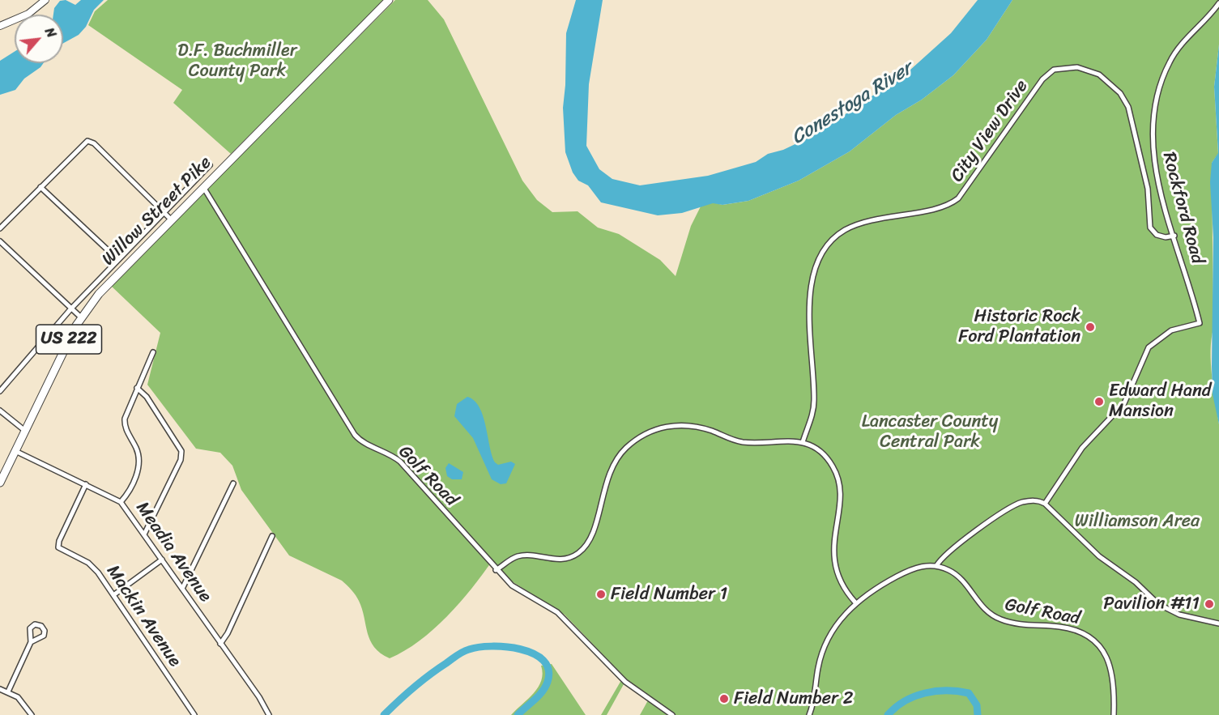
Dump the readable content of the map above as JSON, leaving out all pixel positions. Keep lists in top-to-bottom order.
{
  "streets": {
    "highway": ["Willow Street Pike", "US 222"],
    "street": [
      "City View Drive",
      "Rockford Road",
      "Golf Road",
      "Meadia Avenue",
      "Mackin Avenue"
    ]
  },
  "crossings": [
    ["City View Drive", "Rockford Road"],
    ["Willow Street Pike", "Golf Road"],
    ["Willow Street Pike", "Meadia Avenue"],
    ["Meadia Avenue", "Mackin Avenue"]
  ],
  "water": ["Conestoga River"],
  "parks": ["D.F. Buchmiller County Park", "Lancaster County Central Park", "Williamson Area"],
  "places": [
    "Historic Rock Ford Plantation",
    "Edward Hand Mansion",
    "Field Number 1",
    "Pavilion #11",
    "Field Number 2"
  ],
  "north": "top right"
}
